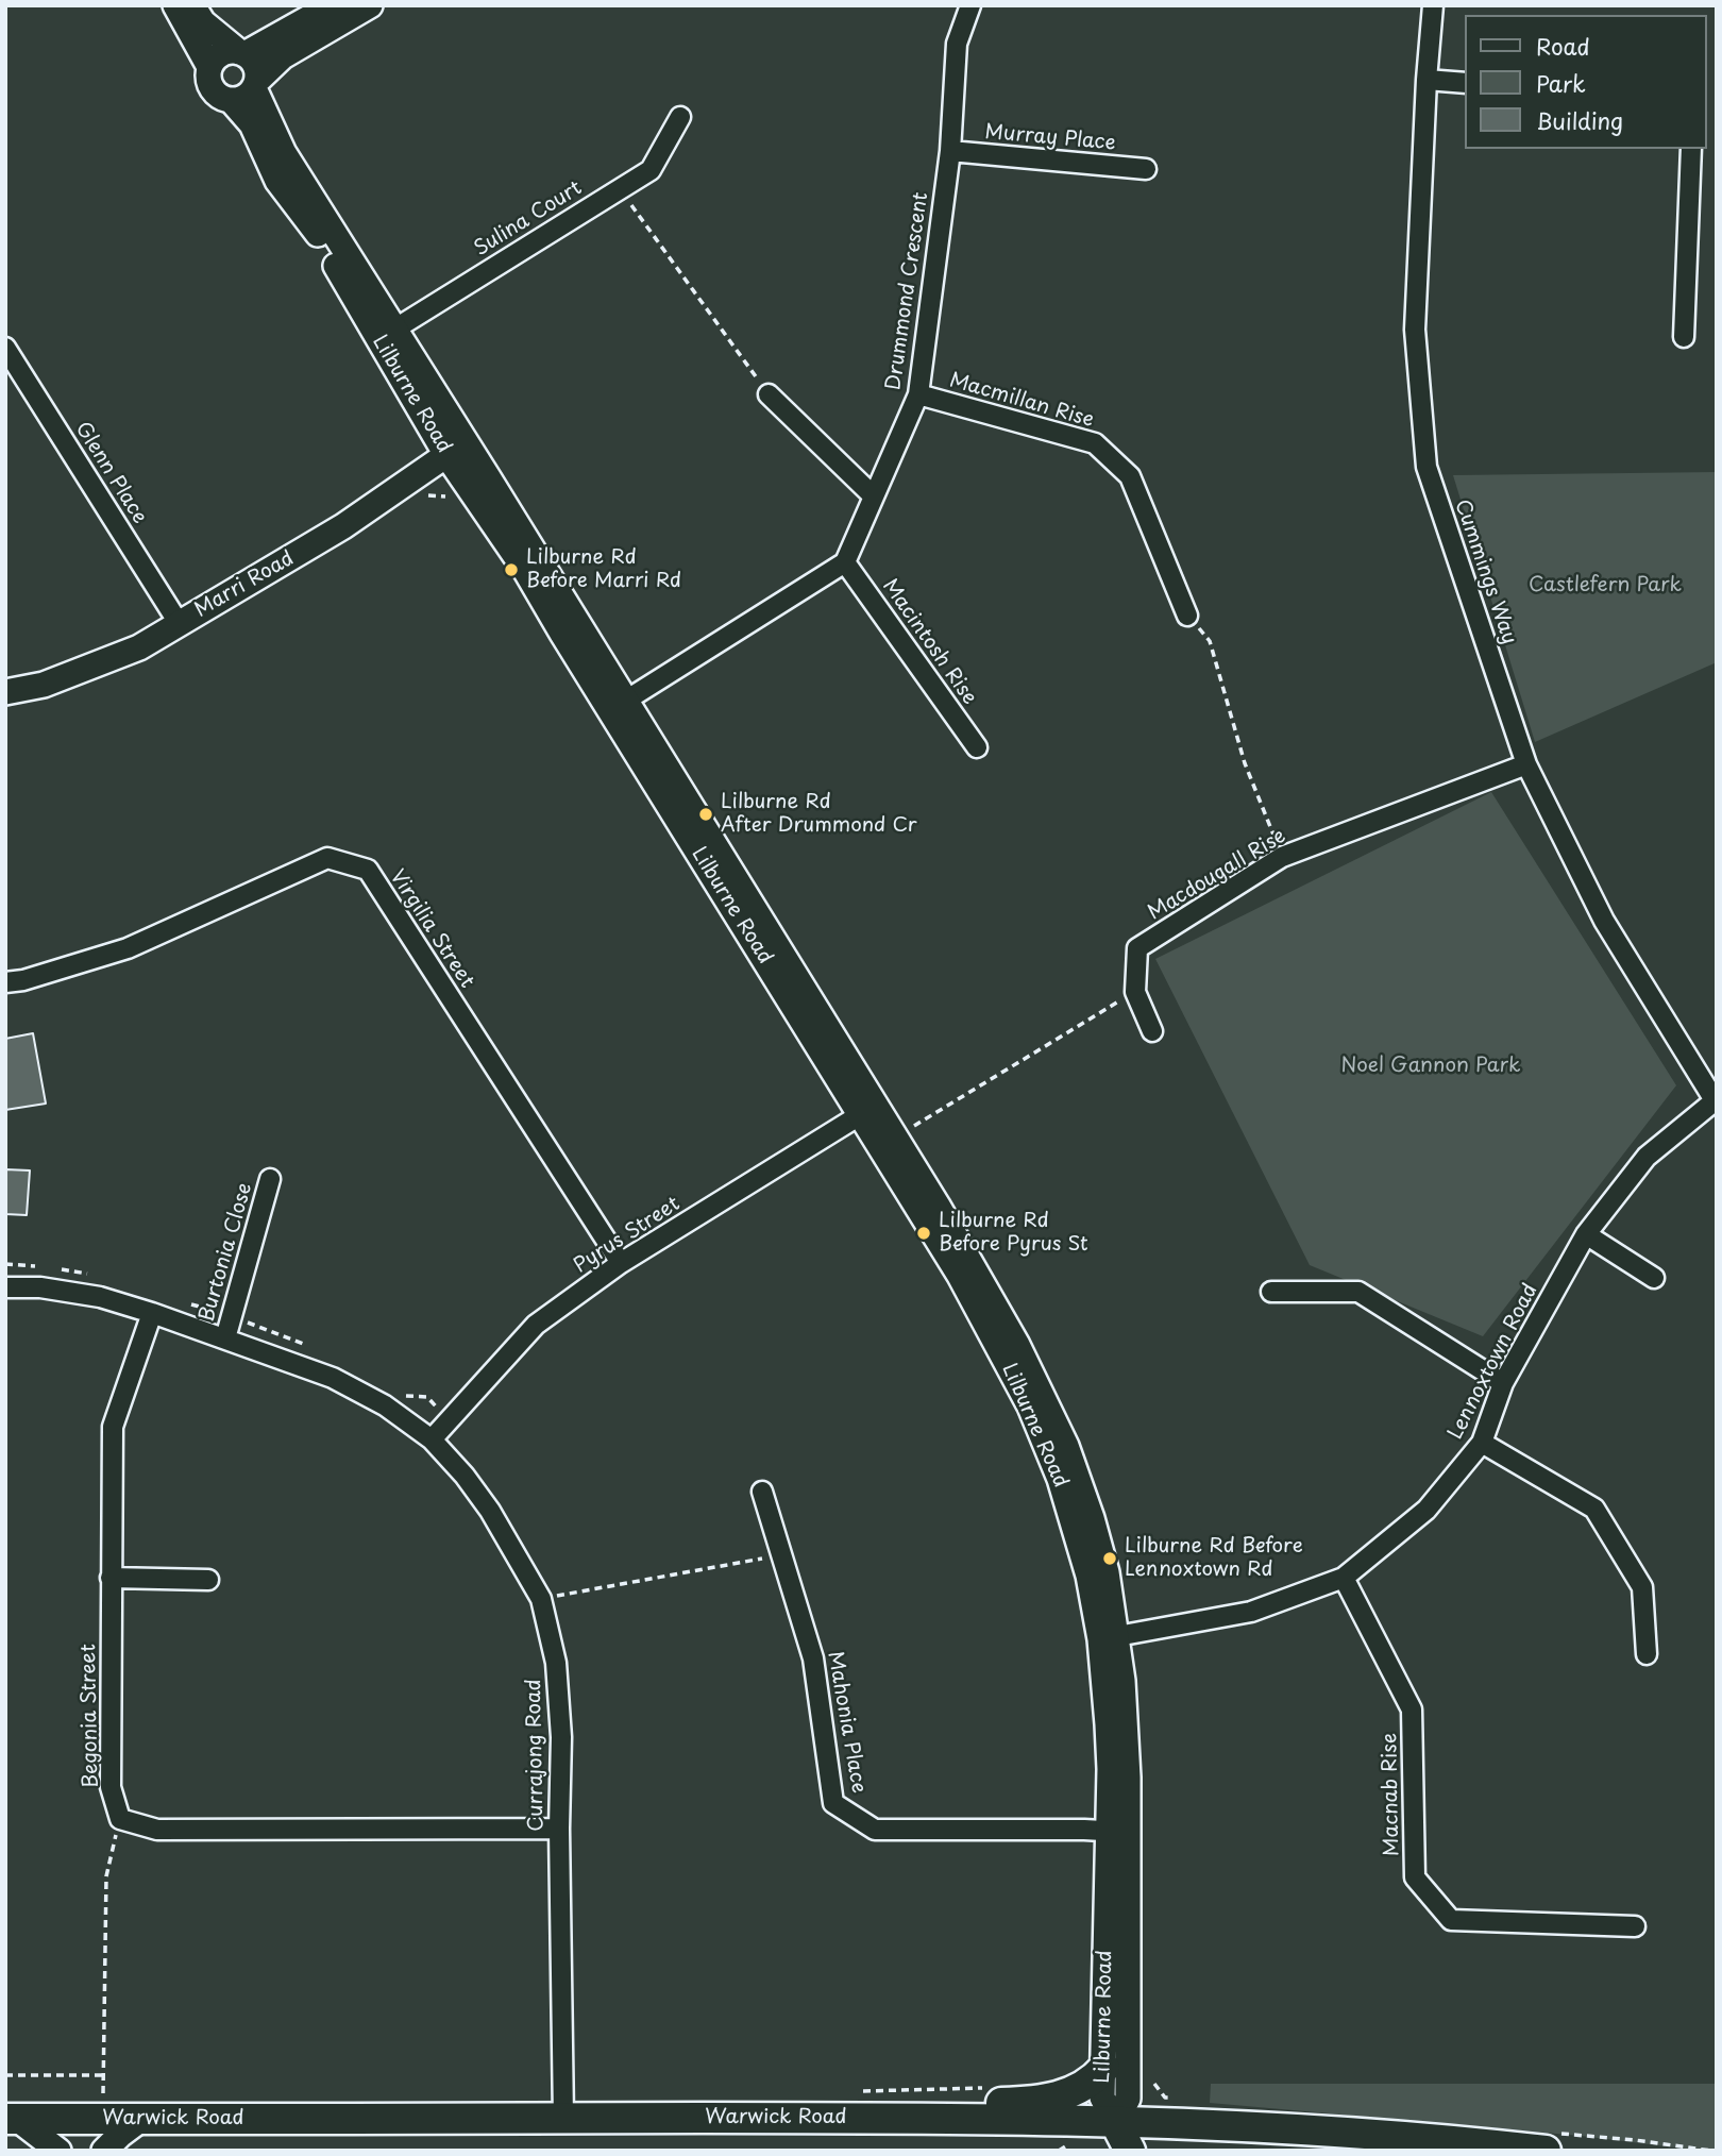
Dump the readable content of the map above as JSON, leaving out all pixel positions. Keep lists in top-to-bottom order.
{
  "streets": {
    "main road": ["Warwick Road"],
    "street": [
      "Murray Place",
      "Sulina Court",
      "Drummond Crescent",
      "Lilburne Road",
      "Macmillan Rise",
      "Glenn Place",
      "Cummings Way",
      "Marri Road",
      "Macintosh Rise",
      "Macdougall Rise",
      "Virgilia Street",
      "Pyrus Street",
      "Burtonia Close",
      "Lennoxtown Road",
      "Begonia Street",
      "Mahonia Place",
      "Currajong Road",
      "Macnab Rise"
    ]
  },
  "crossings": [
    ["Murray Place", "Drummond Crescent"],
    ["Sulina Court", "Lilburne Road"],
    ["Drummond Crescent", "Macmillan Rise"],
    ["Drummond Crescent", "Macintosh Rise"],
    ["Lilburne Road", "Marri Road"],
    ["Lilburne Road", "Pyrus Street"],
    ["Lilburne Road", "Lennoxtown Road"],
    ["Lilburne Road", "Mahonia Place"],
    ["Lilburne Road", "Warwick Road"],
    ["Glenn Place", "Marri Road"],
    ["Cummings Way", "Macdougall Rise"],
    ["Cummings Way", "Lennoxtown Road"],
    ["Virgilia Street", "Pyrus Street"],
    ["Pyrus Street", "Currajong Road"],
    ["Burtonia Close", "Currajong Road"],
    ["Lennoxtown Road", "Macnab Rise"],
    ["Begonia Street", "Currajong Road"],
    ["Currajong Road", "Warwick Road"]
  ],
  "parks": ["Castlefern Park", "Noel Gannon Park"],
  "places": [
    "Lilburne Rd Before Marri Rd",
    "Lilburne Rd After Drummond Cr",
    "Lilburne Rd Before Pyrus St",
    "Lilburne Rd Before Lennoxtown Rd"
  ],
  "legend": ["Road", "Park", "Building"]
}
